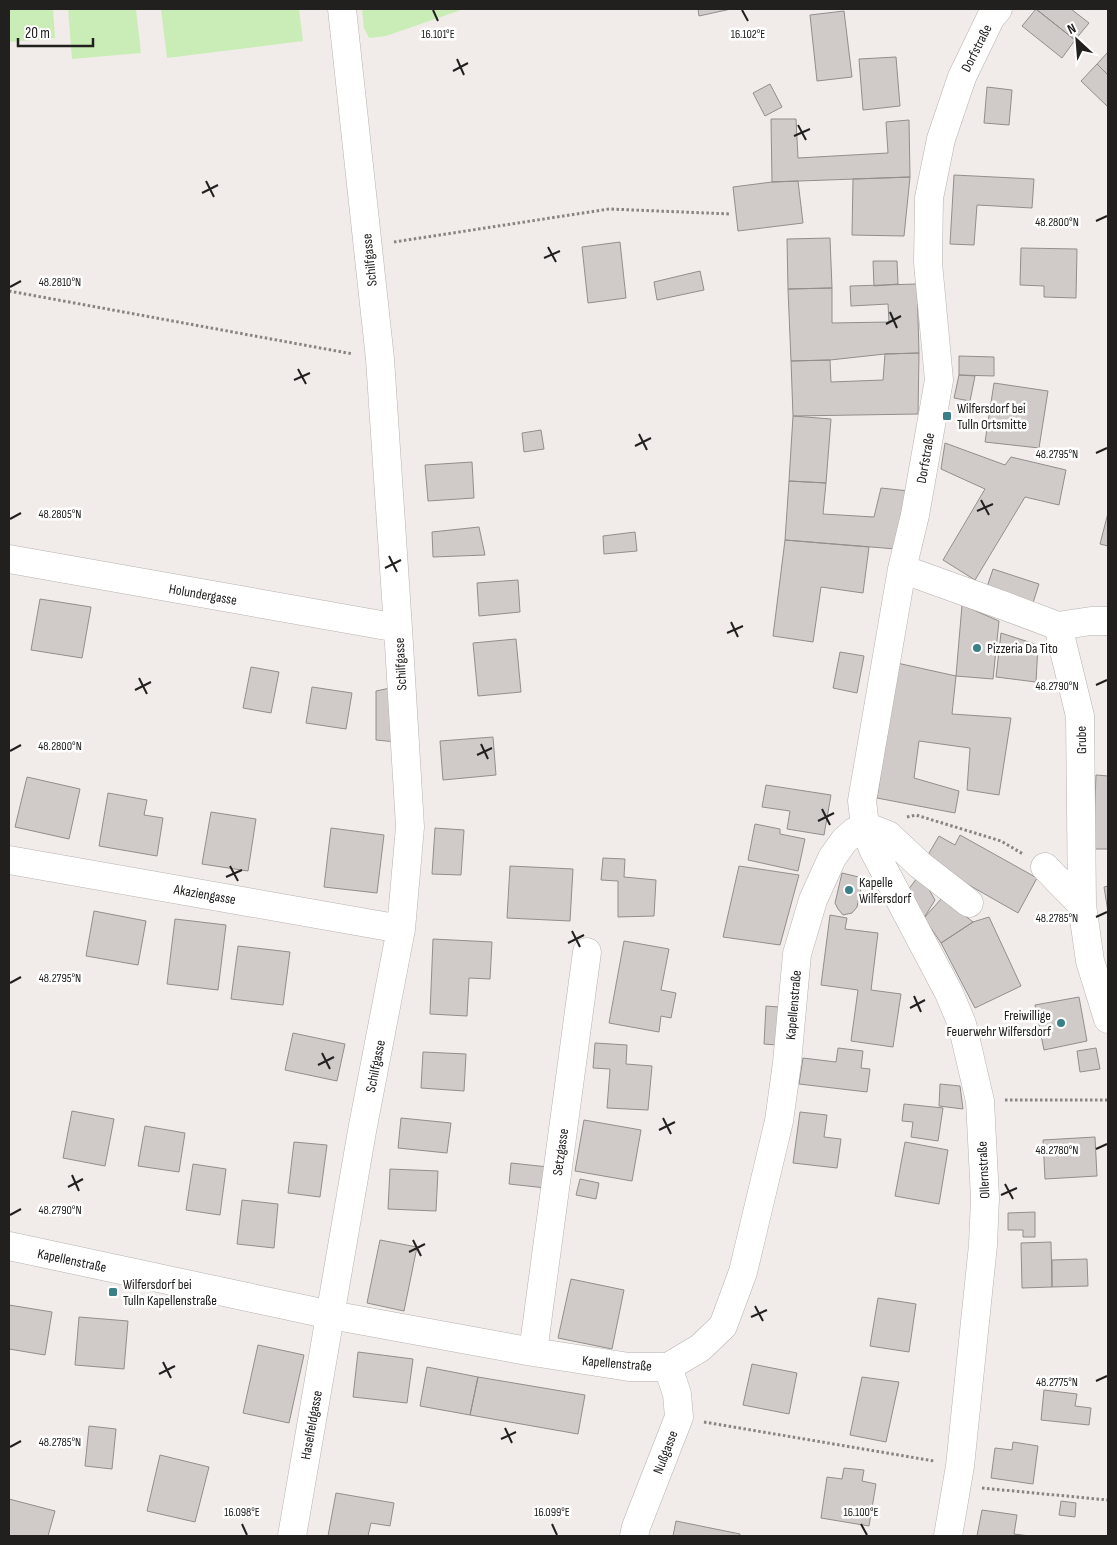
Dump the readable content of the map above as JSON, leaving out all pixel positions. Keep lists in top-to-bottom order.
{
  "streets": {
    "street": [
      "Dorfstraße",
      "Schilfgasse",
      "Holundergasse",
      "Grube",
      "Akaziengasse",
      "Kapellenstraße",
      "Setzgasse",
      "Ollernstraße",
      "Haselfeldgasse",
      "Nußgasse"
    ]
  },
  "crossings": [
    ["Dorfstraße", "Kapellenstraße"],
    ["Dorfstraße", "Ollernstraße"],
    ["Schilfgasse", "Holundergasse"],
    ["Schilfgasse", "Akaziengasse"],
    ["Schilfgasse", "Kapellenstraße"],
    ["Schilfgasse", "Haselfeldgasse"],
    ["Kapellenstraße", "Setzgasse"],
    ["Kapellenstraße", "Ollernstraße"],
    ["Kapellenstraße", "Haselfeldgasse"],
    ["Kapellenstraße", "Nußgasse"]
  ],
  "places": {
    "transit": ["Wilfersdorf bei Tulln Ortsmitte", "Wilfersdorf bei Tulln Kapellenstraße"],
    "other": ["Pizzeria Da Tito", "Kapelle Wilfersdorf", "Freiwillige Feuerwehr Wilfersdorf"]
  },
  "scale_bar": "20 m",
  "north": "top left",
  "coordinates": [
    "16.102°E",
    "16.101°E",
    "48.2800°N",
    "48.2810°N",
    "48.2795°N",
    "48.2805°N",
    "48.2790°N",
    "48.2785°N",
    "48.2780°N",
    "48.2775°N",
    "16.098°E",
    "16.099°E",
    "16.100°E"
  ]
}
